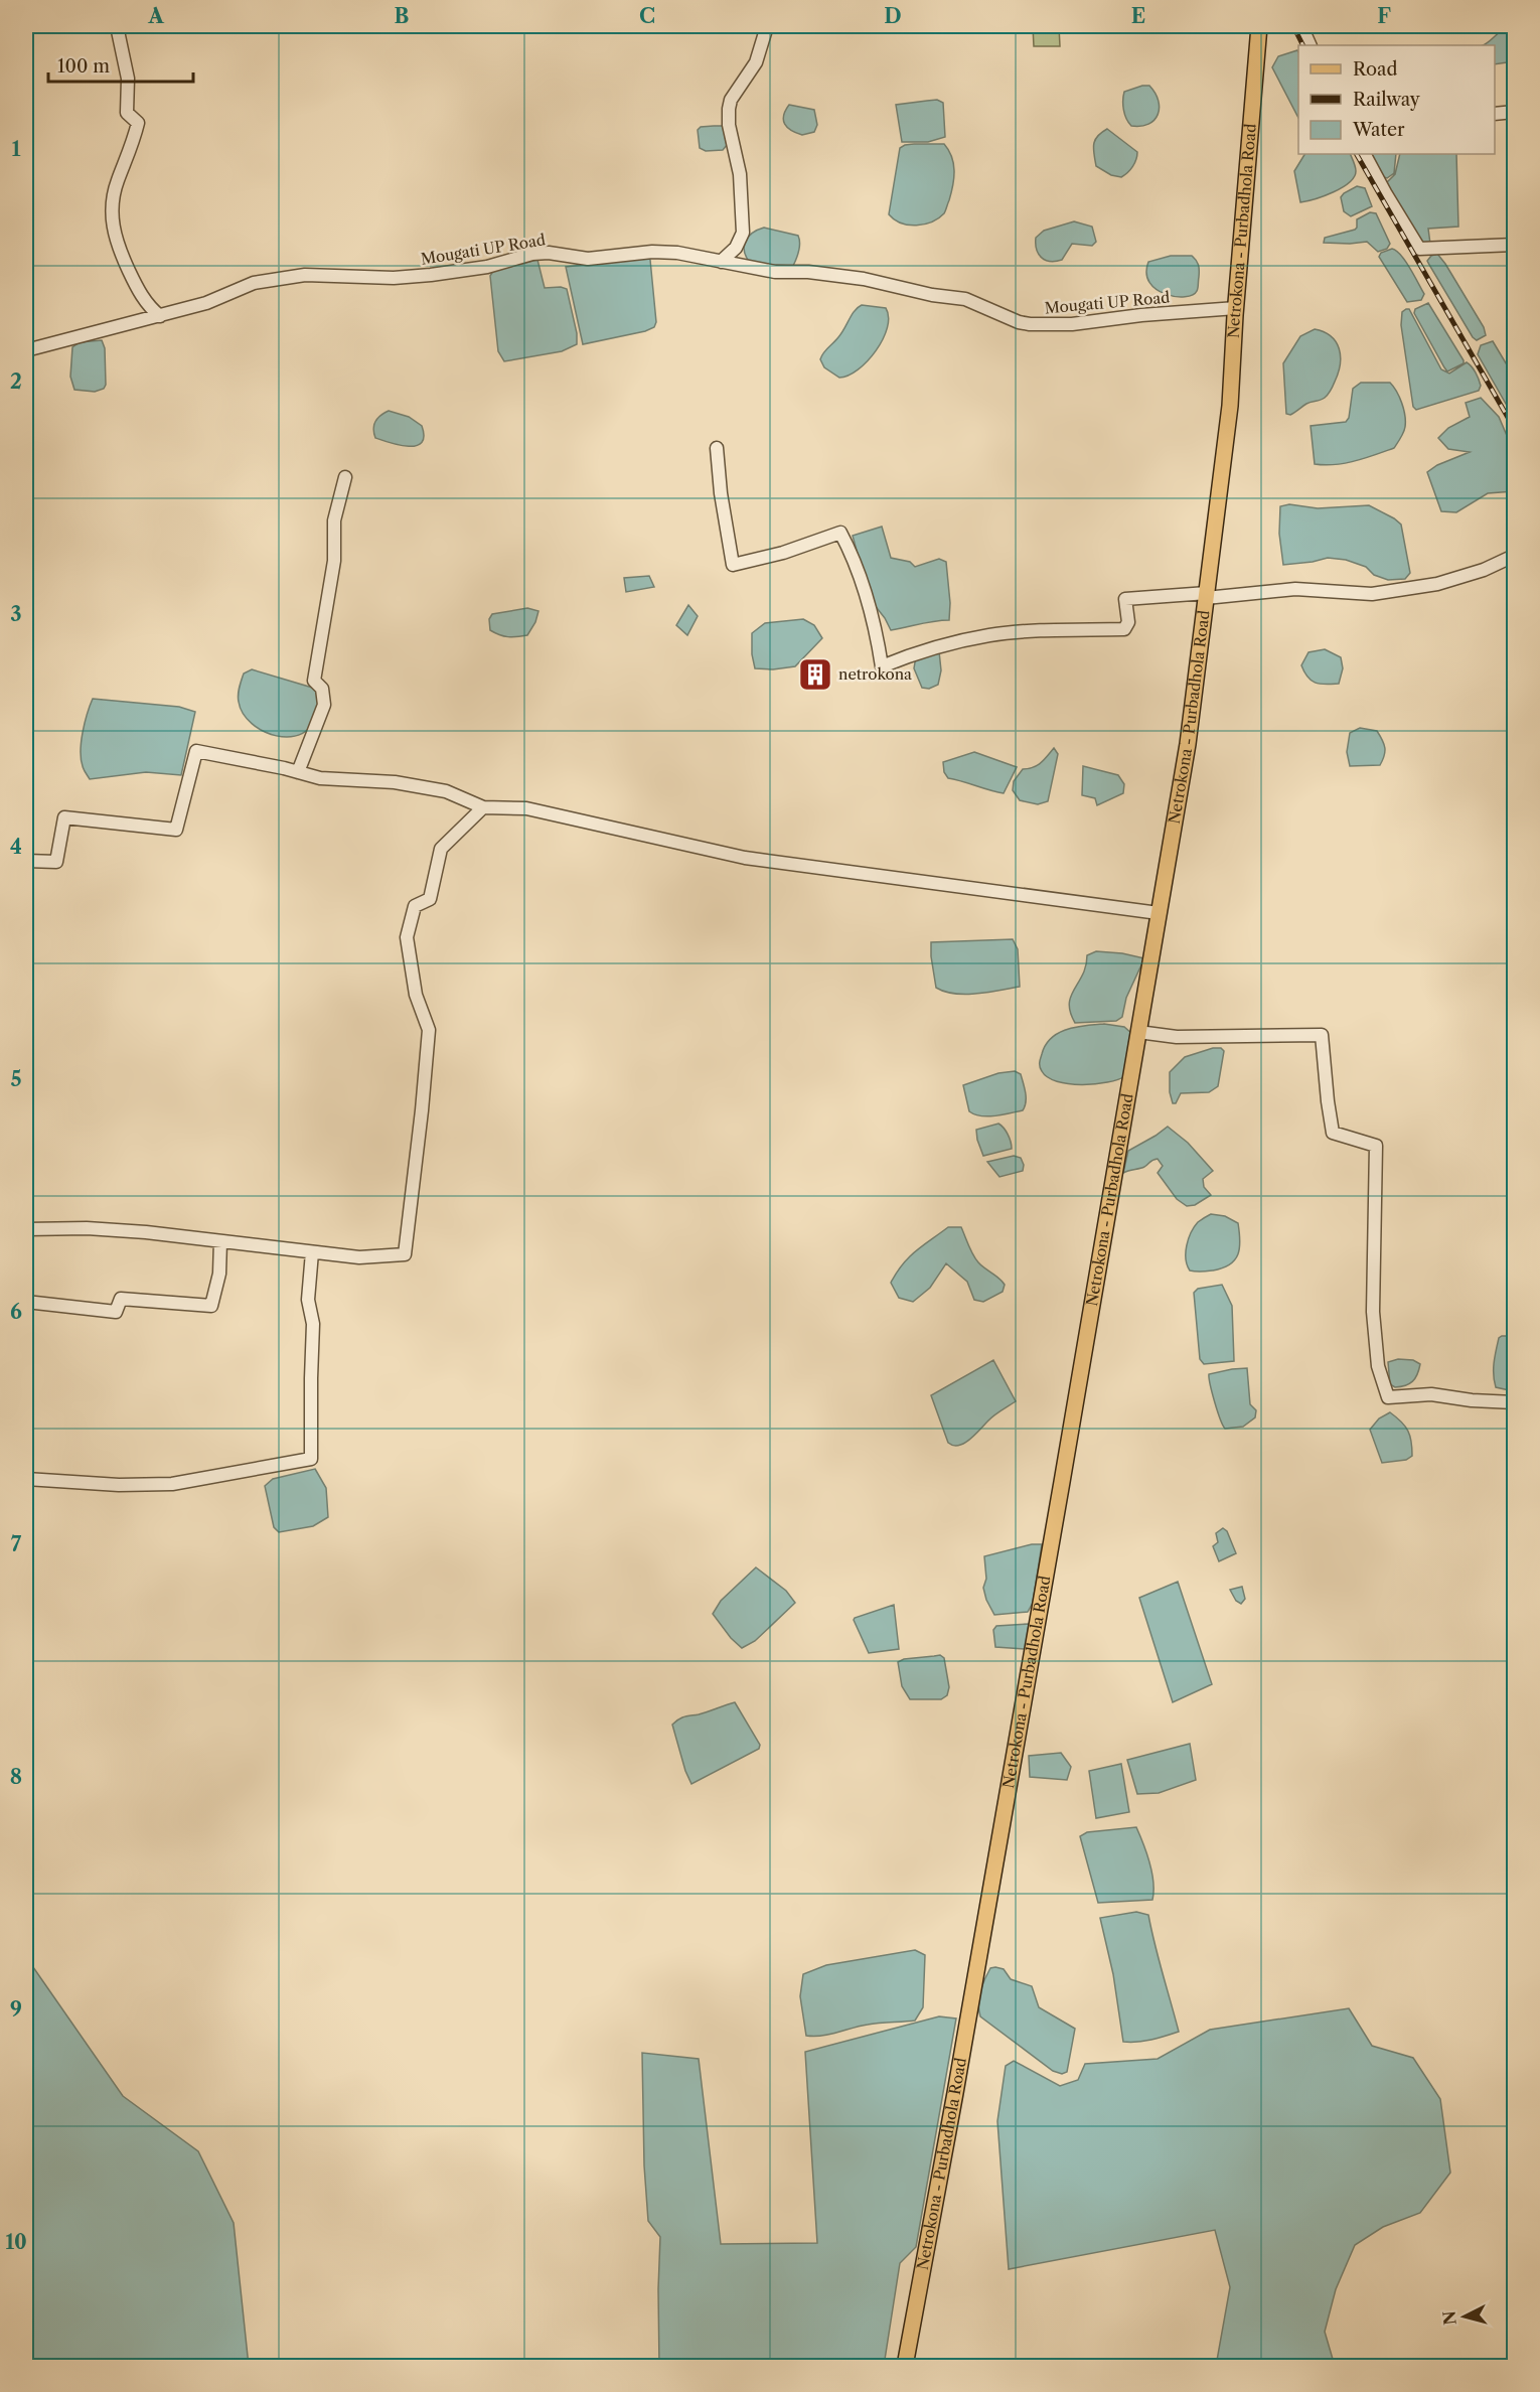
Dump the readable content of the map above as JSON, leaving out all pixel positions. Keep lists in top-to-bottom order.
{
  "streets": {
    "main road": ["Netrokona - Purbadhola Road"],
    "street": ["Mougati UP Road"]
  },
  "crossings": [
    ["Netrokona - Purbadhola Road", "Mougati UP Road"]
  ],
  "places": {
    "building": ["netrokona"]
  },
  "legend": ["Road", "Railway", "Water"],
  "scale_bar": "100 m",
  "north": "left",
  "grid": {
    "columns": [
      "A",
      "B",
      "C",
      "D",
      "E",
      "F"
    ],
    "rows": [
      "1",
      "2",
      "3",
      "4",
      "5",
      "6",
      "7",
      "8",
      "9",
      "10"
    ]
  }
}
